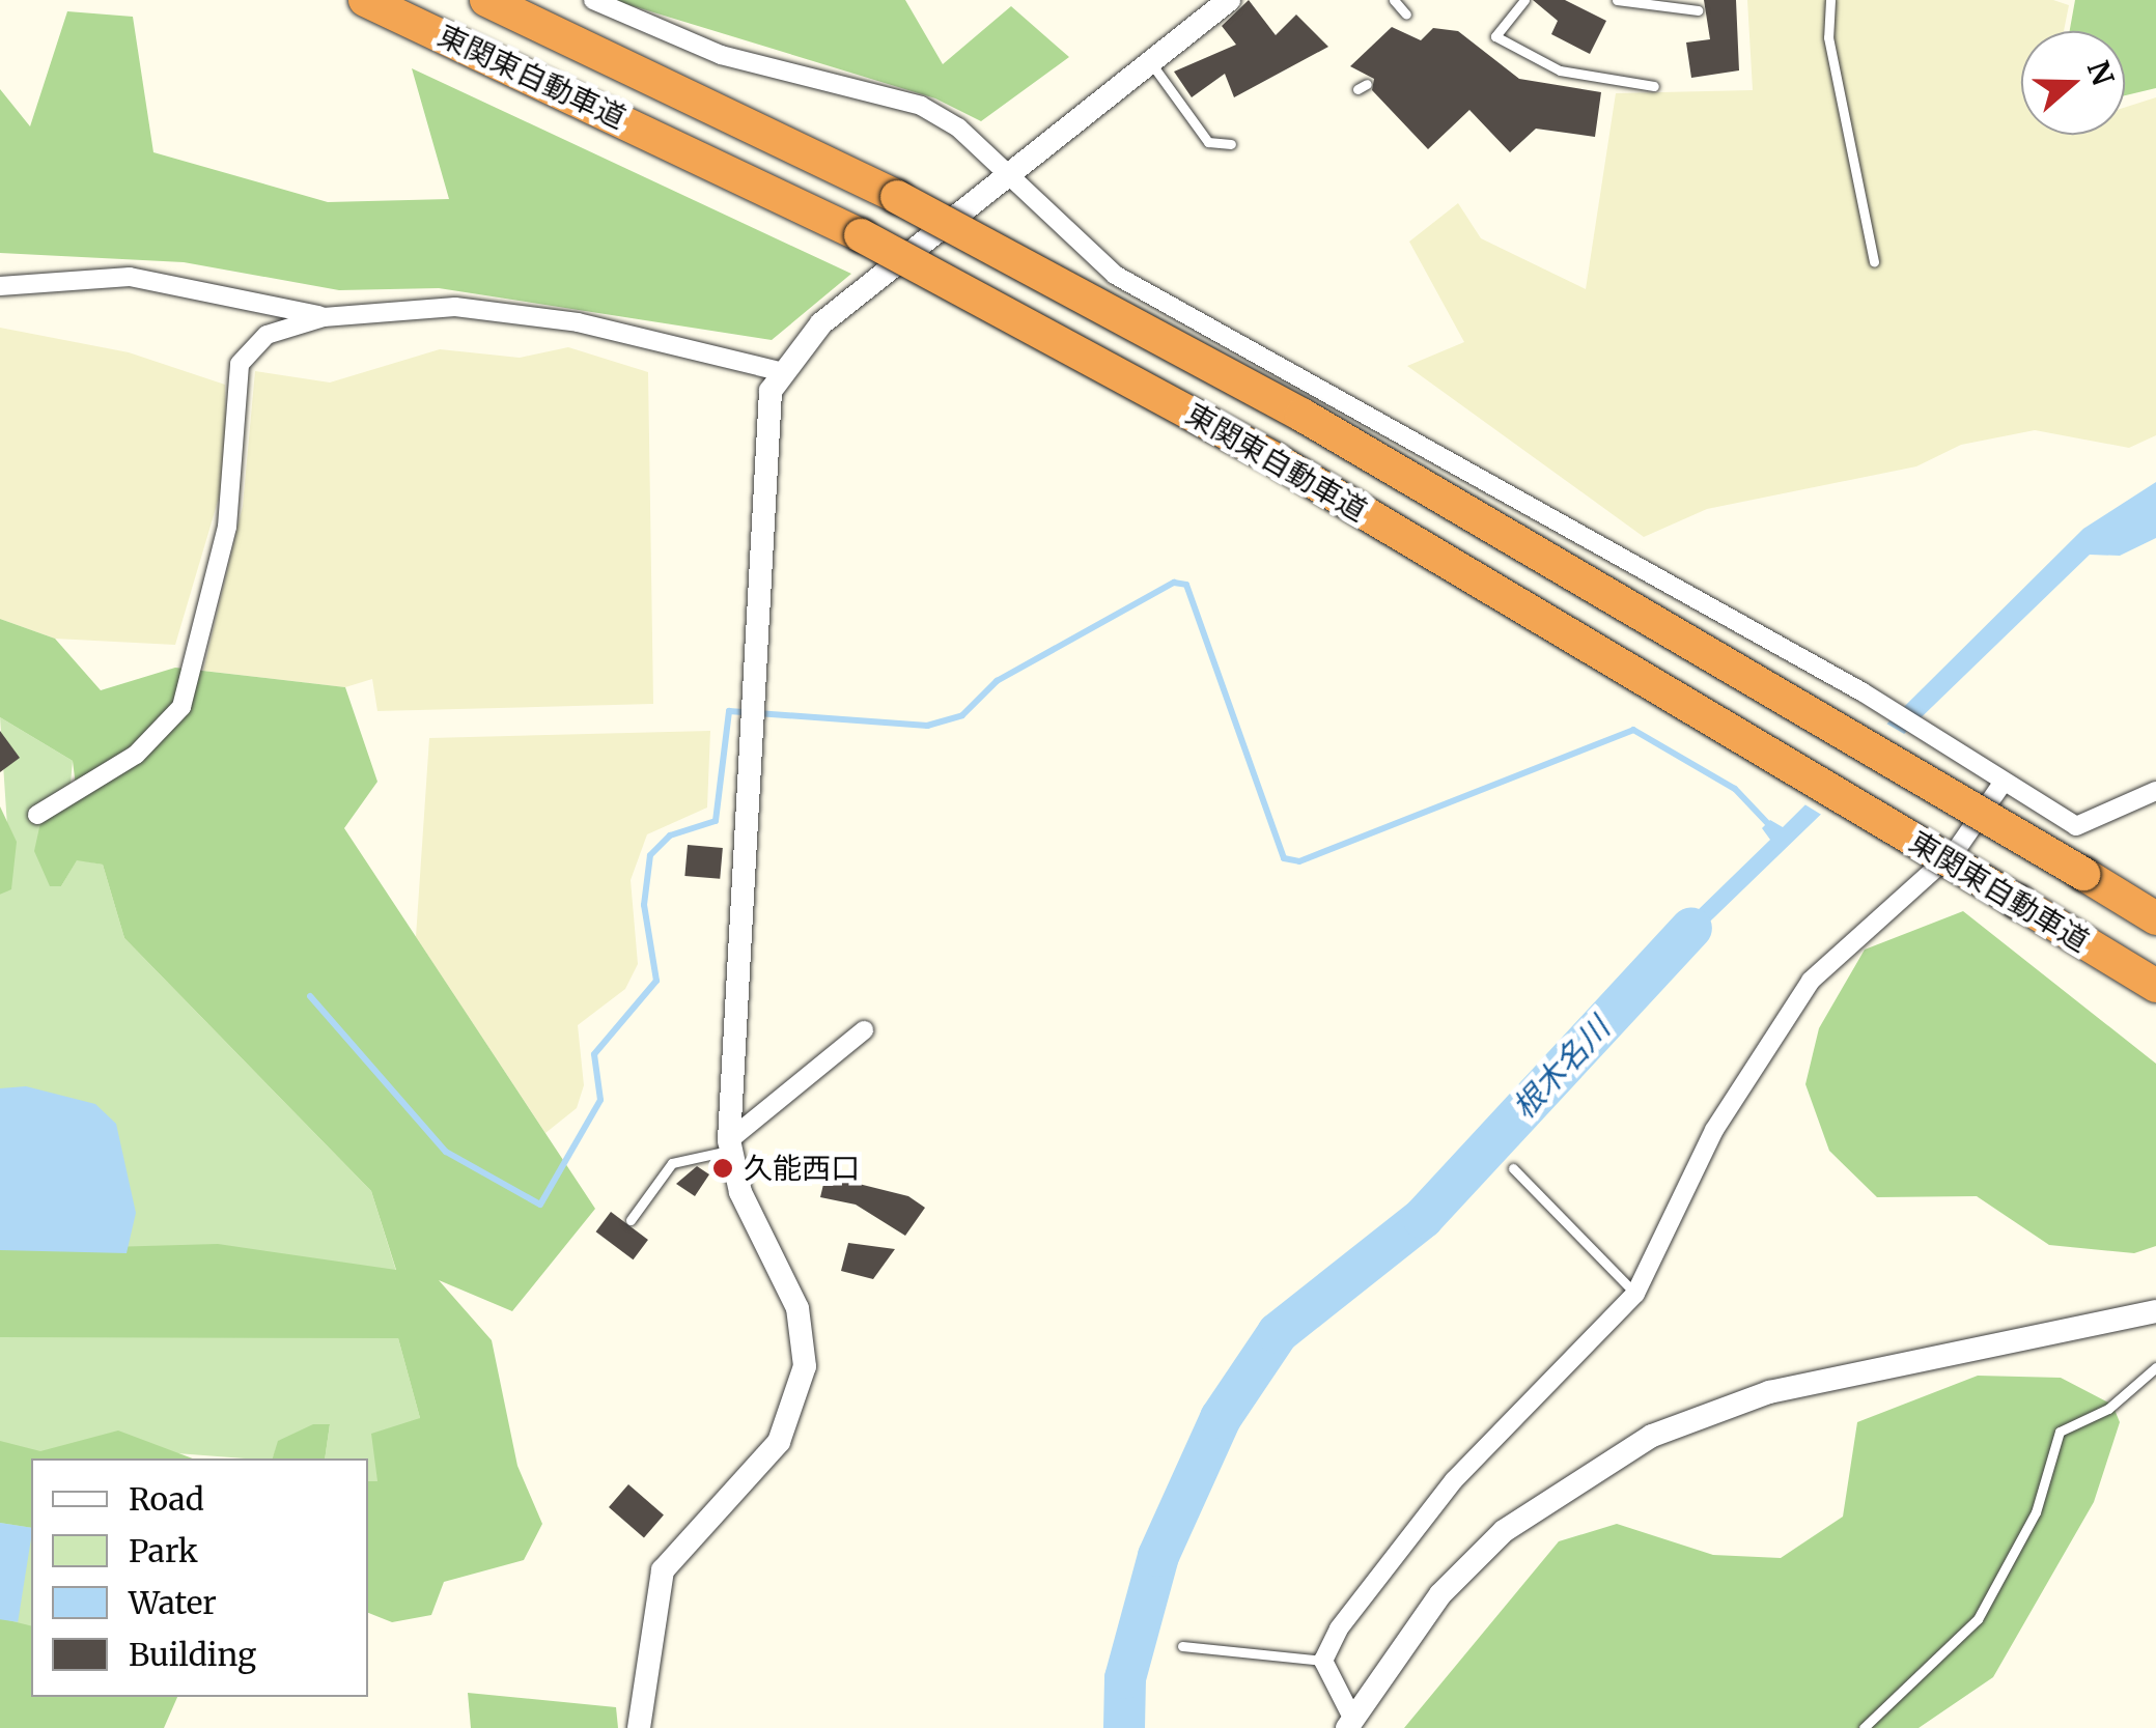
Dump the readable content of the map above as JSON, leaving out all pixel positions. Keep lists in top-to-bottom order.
{
  "streets": {
    "highway": ["東関東自動車道"]
  },
  "water": ["根木名川"],
  "places": ["久能西口"],
  "legend": [
    "Road",
    "Park",
    "Water",
    "Building"
  ],
  "north": "right"
}
